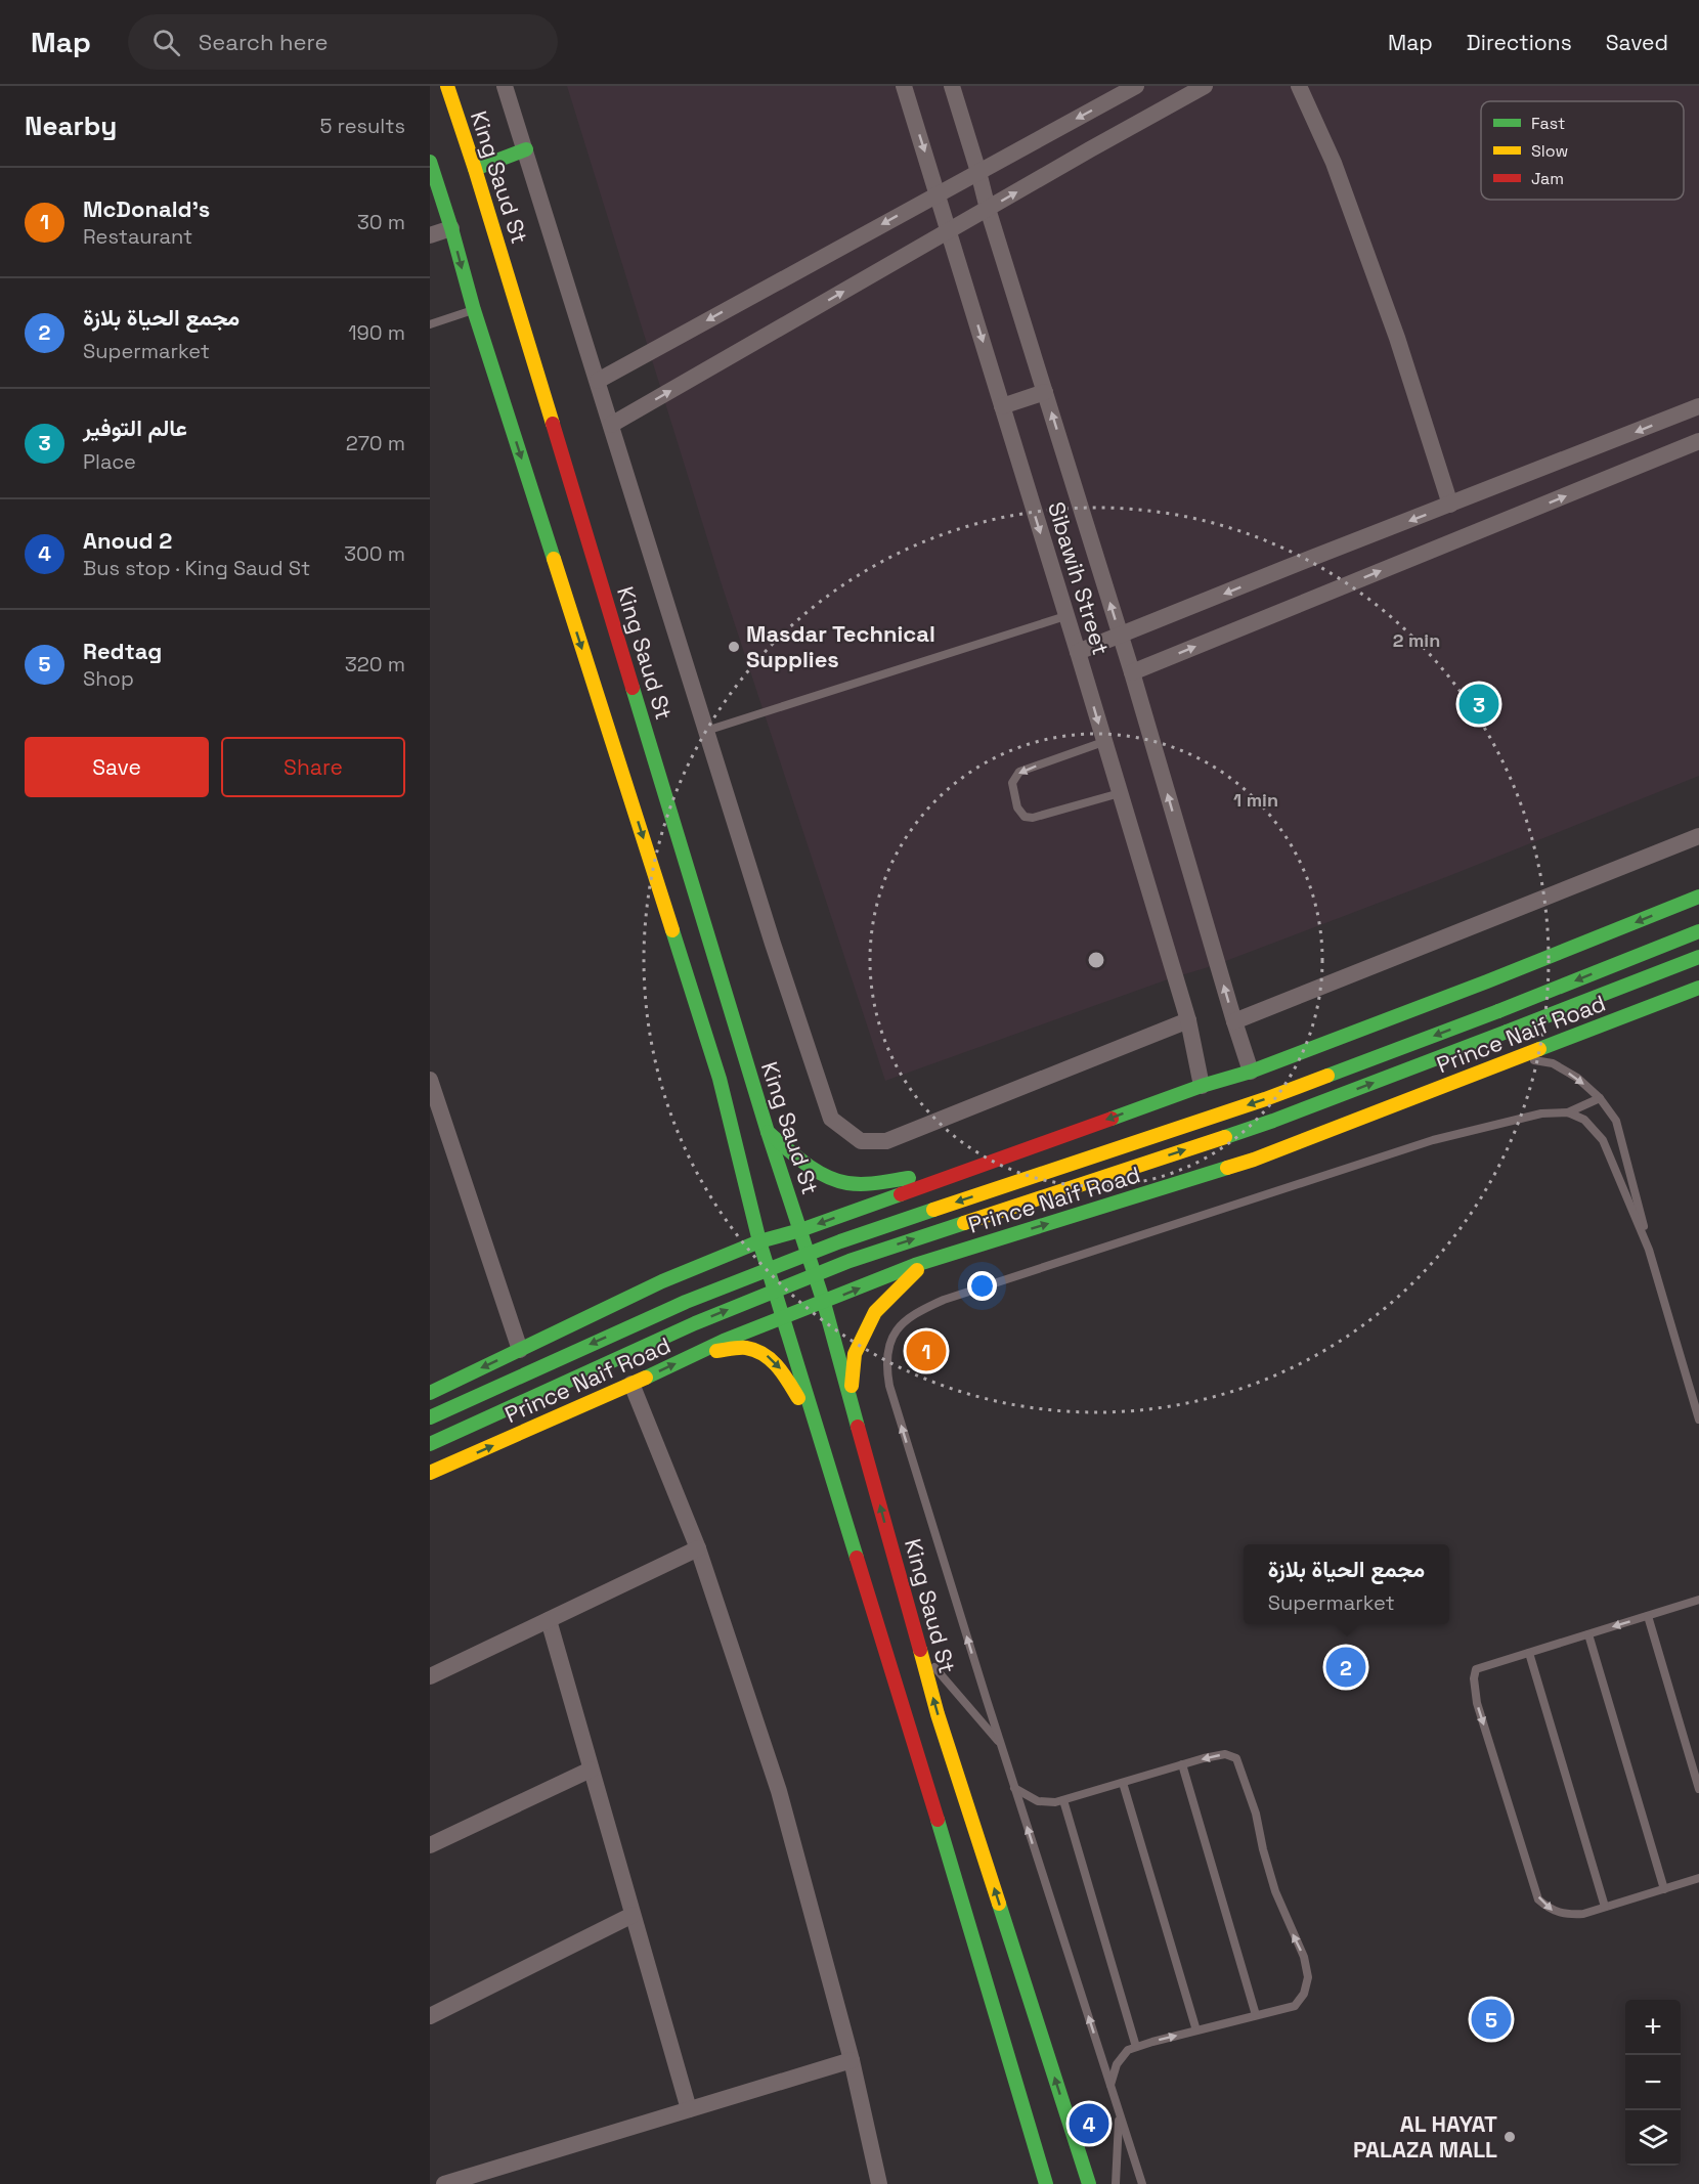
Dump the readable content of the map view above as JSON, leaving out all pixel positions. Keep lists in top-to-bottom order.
{
  "streets": {
    "main road": ["King Saud St", "Prince Naif Road"],
    "street": ["Sibawih Street"]
  },
  "crossings": [
    ["King Saud St", "Prince Naif Road"]
  ],
  "places": ["Masdar Technical Supplies", "AL HAYAT PALAZA MALL"],
  "legend": ["Fast", "Slow", "Jam"],
  "page": {
    "header": "Map",
    "search": "Search here",
    "nav": ["Map", "Directions", "Saved"],
    "heading": ["Nearby", "5 results"],
    "list": [
      {
        "mark": "1",
        "name": "McDonald's",
        "note": "Restaurant",
        "value": "30 m"
      },
      {
        "mark": "2",
        "name": "مجمع الحياة بلازة",
        "note": "Supermarket",
        "value": "190 m"
      },
      {
        "mark": "3",
        "name": "عالم التوفير",
        "note": "Place",
        "value": "270 m"
      },
      {
        "mark": "4",
        "name": "Anoud 2",
        "note": "Bus stop · King Saud St",
        "value": "300 m"
      },
      {
        "mark": "5",
        "name": "Redtag",
        "note": "Shop",
        "value": "320 m"
      }
    ],
    "pins": [
      "3",
      "1",
      "2",
      "5",
      "4"
    ],
    "buttons": ["Save", "Share"],
    "popup": ["مجمع الحياة بلازة", "Supermarket"],
    "map_buttons": ["+", "−"]
  },
  "rings": ["2 min", "1 min"]
}
